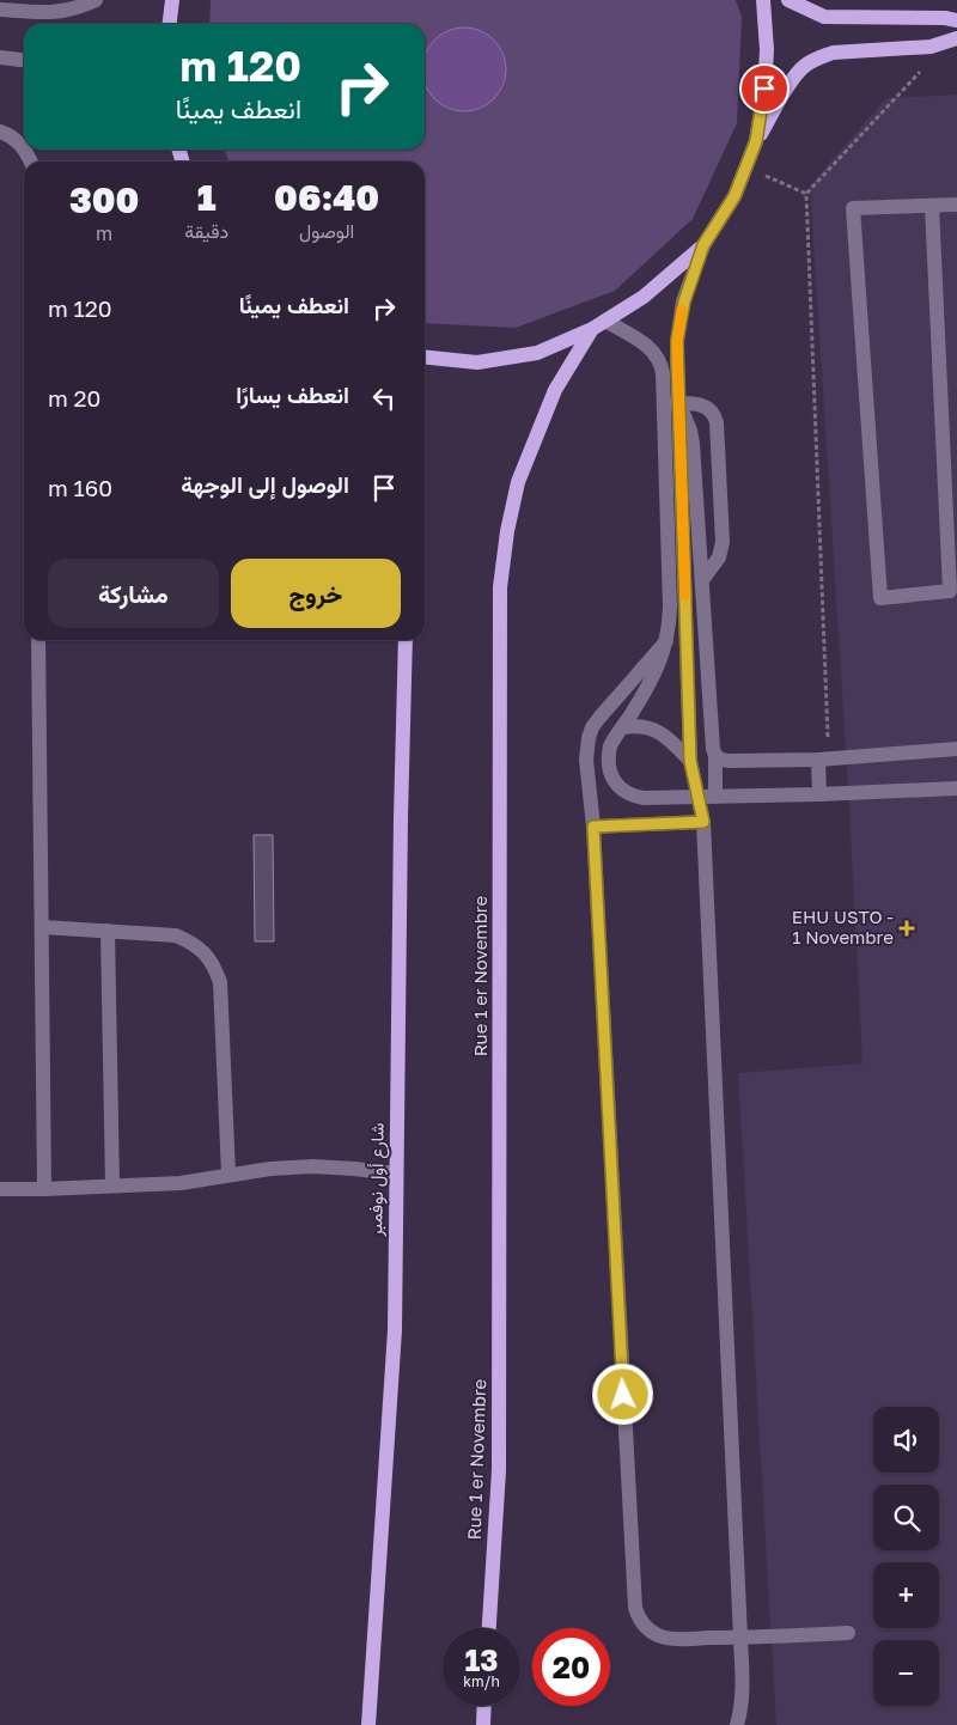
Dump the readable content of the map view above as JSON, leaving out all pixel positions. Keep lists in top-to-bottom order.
{
  "streets": {
    "main road": ["Rue 1 er Novembre", "شارع أول نوفمبر"]
  },
  "places": {
    "health": ["EHU USTO - 1 Novembre"]
  },
  "page": {
    "turn": ["120 m", "انعطف يمينًا"],
    "eta": [
      "06:40",
      "الوصول",
      "1",
      "دقيقة",
      "300",
      "m"
    ],
    "list": [
      {
        "name": "انعطف يمينًا",
        "value": "120 m"
      },
      {
        "name": "انعطف يسارًا",
        "value": "20 m"
      },
      {
        "name": "الوصول إلى الوجهة",
        "value": "160 m"
      }
    ],
    "buttons": ["خروج", "مشاركة"],
    "map_buttons": ["+", "−"],
    "speed": "13 km/h",
    "limit": "20"
  }
}
